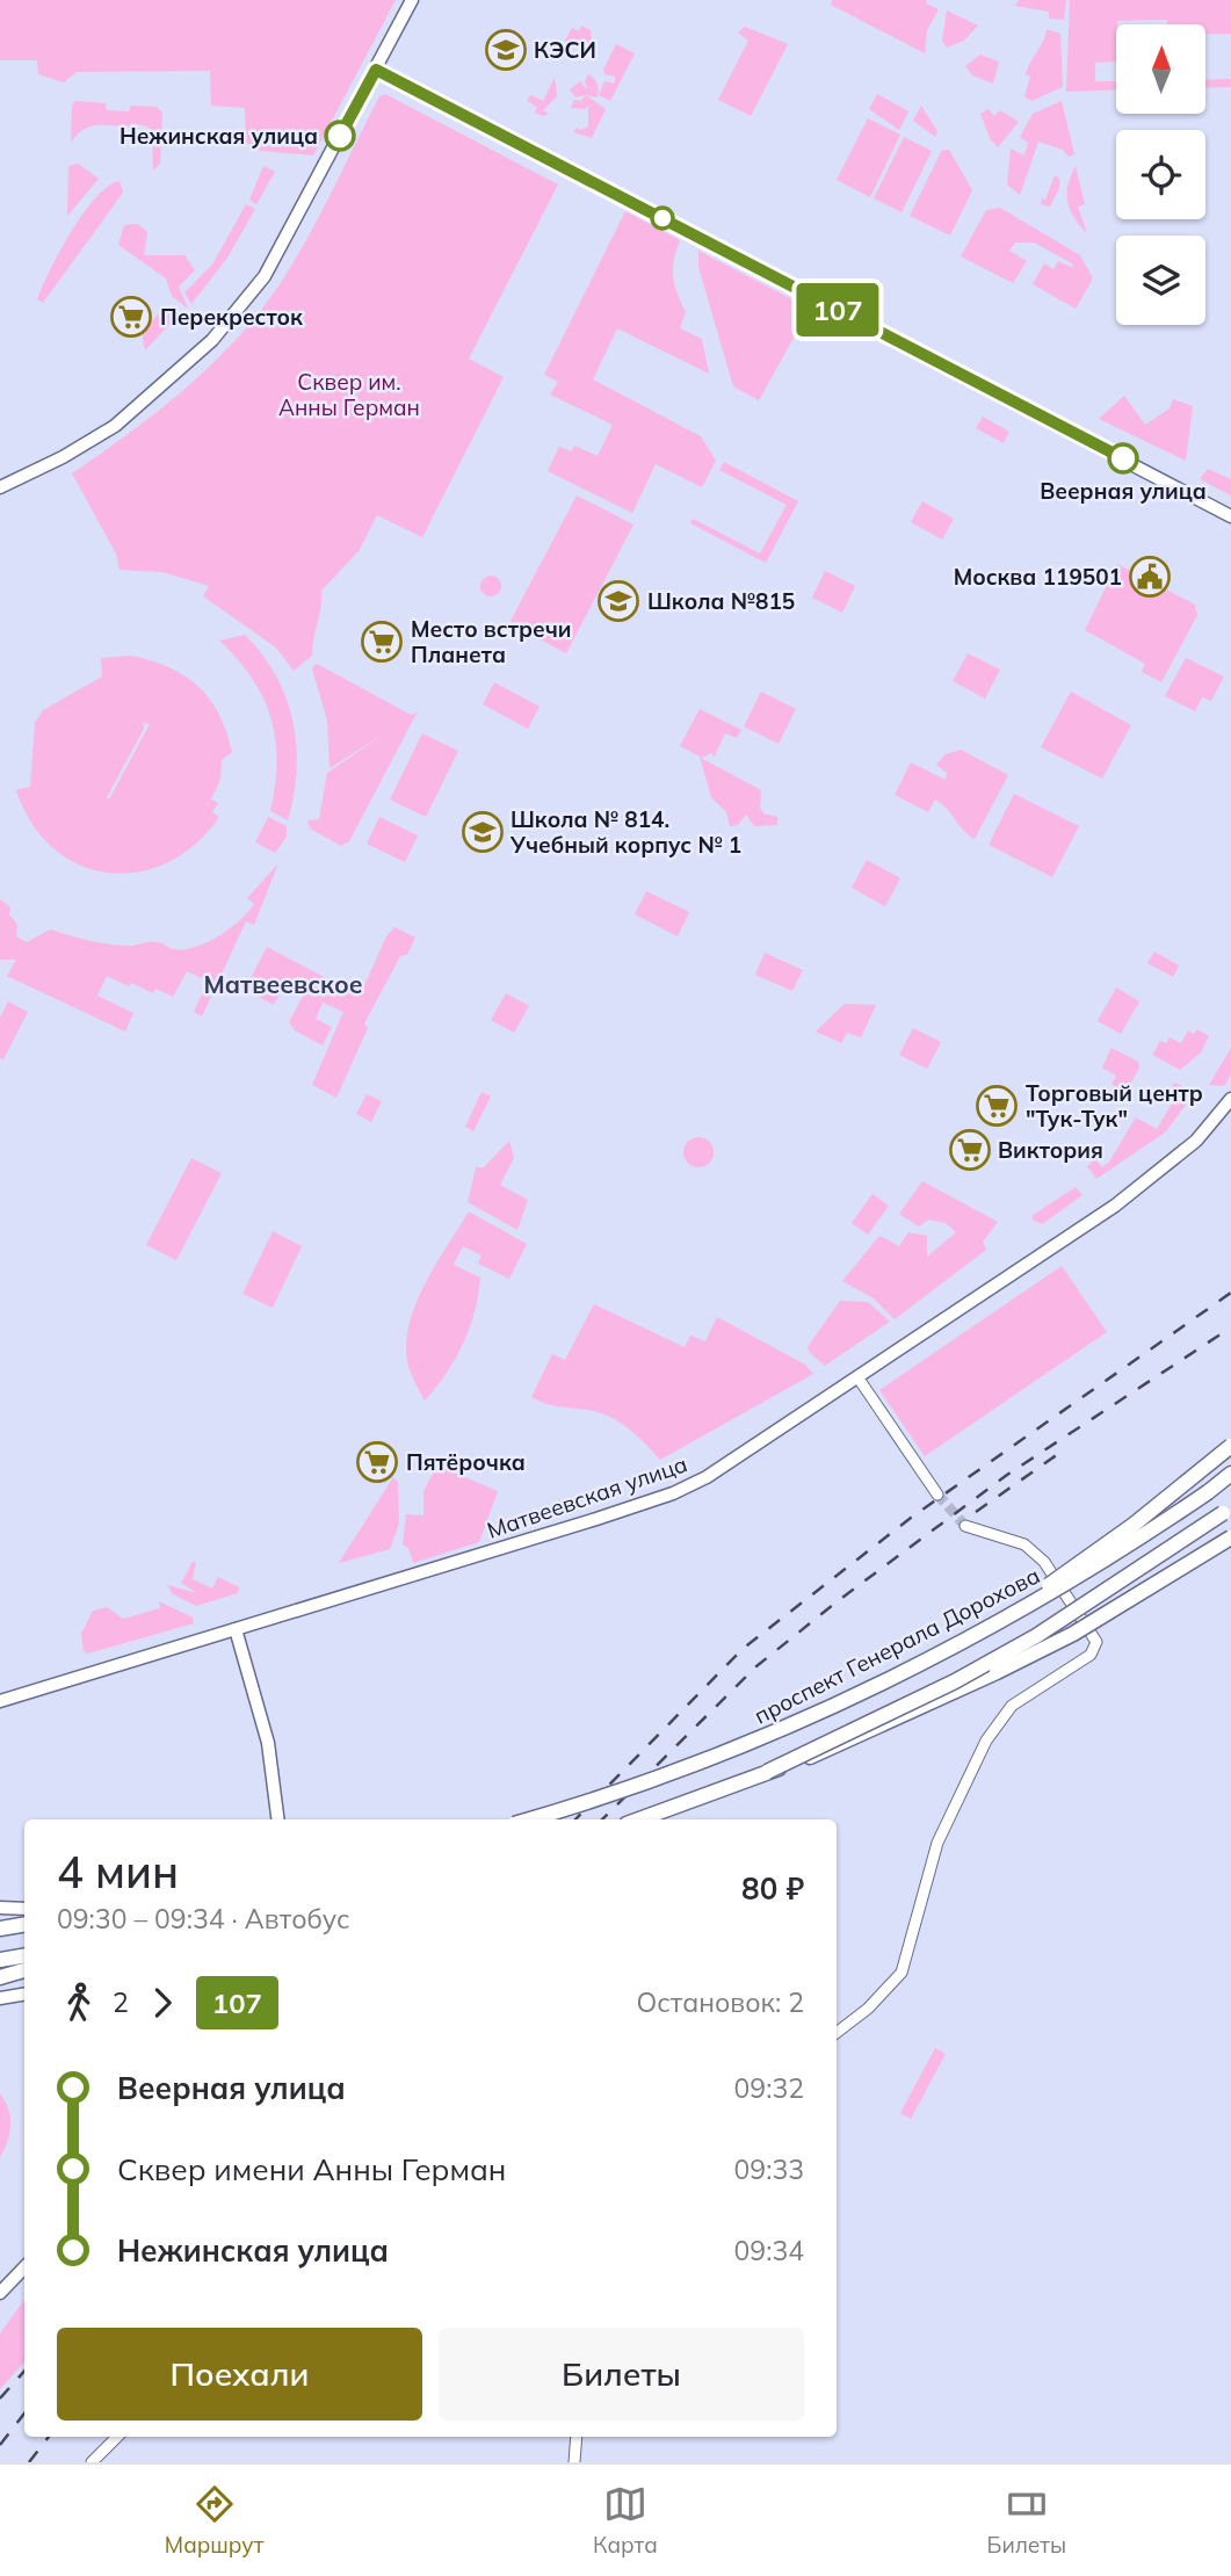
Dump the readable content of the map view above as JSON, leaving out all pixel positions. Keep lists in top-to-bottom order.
{
  "streets": {
    "main road": ["проспект Генерала Дорохова"],
    "street": ["Матвеевская улица"]
  },
  "districts": ["Матвеевское"],
  "parks": ["Сквер им. Анны Герман"],
  "places": {
    "school or university": ["КЭСИ", "Школа №815", "Школа № 814. Учебный корпус № 1"],
    "other": ["Нежинская улица", "Веерная улица"],
    "supermarket": [
      "Перекресток",
      "Место встречи Планета",
      "Торговый центр \"Тук-Тук\"",
      "Виктория",
      "Пятёрочка"
    ],
    "public building": ["Москва 119501"]
  },
  "lines": ["bus line 107"],
  "north": "top",
  "page": {
    "on_map": "107",
    "heading": ["4 мин", "09:30 – 09:34 · Автобус", "80 ₽"],
    "legs": ["2", "107", "Остановок: 2"],
    "list": [
      {
        "name": "Веерная улица",
        "value": "09:32"
      },
      {
        "name": "Сквер имени Анны Герман",
        "value": "09:33"
      },
      {
        "name": "Нежинская улица",
        "value": "09:34"
      }
    ],
    "buttons": ["Поехали", "Билеты"],
    "tabs": ["Маршрут", "Карта", "Билеты"]
  }
}
